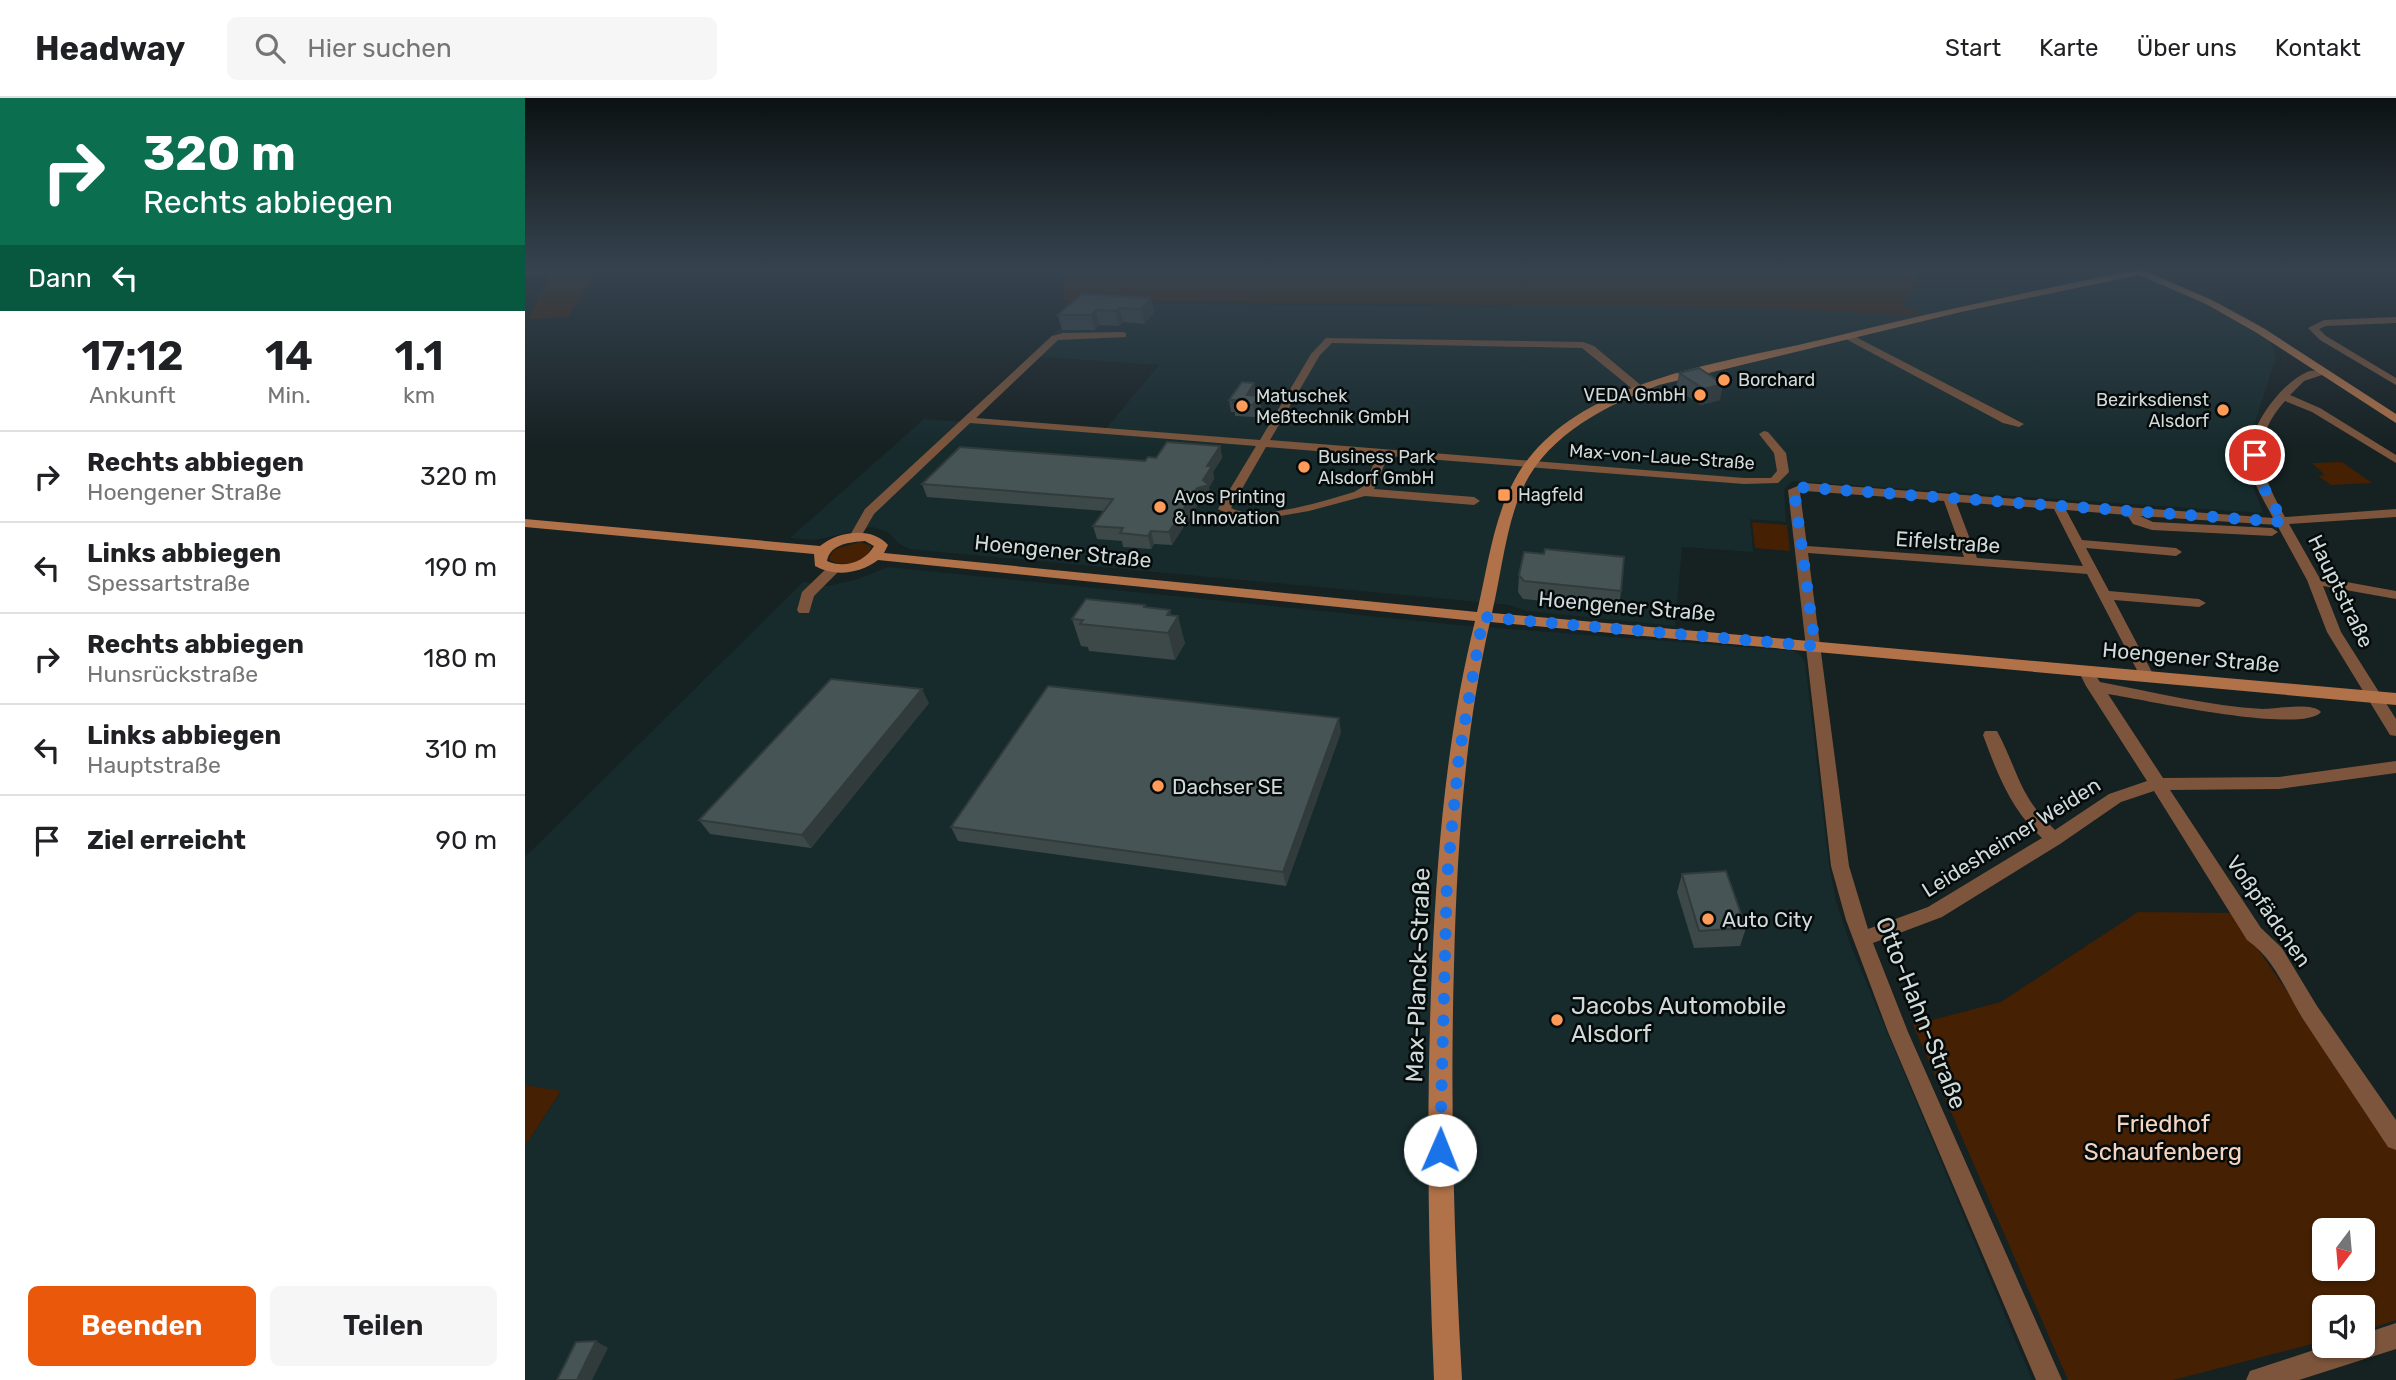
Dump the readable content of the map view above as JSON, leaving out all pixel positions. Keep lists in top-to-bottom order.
{
  "streets": {
    "street": [
      "Max-von-Laue-Straße",
      "Eifelstraße",
      "Hoengener Straße",
      "Hauptstraße",
      "Leidesheimer Weiden",
      "Voßpfädchen",
      "Max-Planck-Straße",
      "Otto-Hahn-Straße"
    ]
  },
  "crossings": [
    ["Max-von-Laue-Straße", "Max-Planck-Straße"],
    ["Eifelstraße", "Otto-Hahn-Straße"],
    ["Hoengener Straße", "Hauptstraße"],
    ["Hoengener Straße", "Voßpfädchen"],
    ["Hoengener Straße", "Max-Planck-Straße"],
    ["Hoengener Straße", "Otto-Hahn-Straße"],
    ["Leidesheimer Weiden", "Voßpfädchen"],
    ["Leidesheimer Weiden", "Otto-Hahn-Straße"]
  ],
  "parks": ["Friedhof Schaufenberg"],
  "places": {
    "other": [
      "Borchard",
      "VEDA GmbH",
      "Matuschek Meßtechnik GmbH",
      "Bezirksdienst Alsdorf",
      "Business Park Alsdorf GmbH",
      "Avos Printing & Innovation",
      "Dachser SE",
      "Auto City",
      "Jacobs Automobile Alsdorf"
    ],
    "transit": ["Hagfeld"]
  },
  "north": "bottom",
  "page": {
    "header": "Headway",
    "search": "Hier suchen",
    "nav": [
      "Start",
      "Karte",
      "Über uns",
      "Kontakt"
    ],
    "turn": ["320 m", "Rechts abbiegen"],
    "then": "Dann",
    "eta": [
      "17:12",
      "Ankunft",
      "14",
      "Min.",
      "1.1",
      "km"
    ],
    "list": [
      {
        "name": "Rechts abbiegen",
        "note": "Hoengener Straße",
        "value": "320 m"
      },
      {
        "name": "Links abbiegen",
        "note": "Spessartstraße",
        "value": "190 m"
      },
      {
        "name": "Rechts abbiegen",
        "note": "Hunsrückstraße",
        "value": "180 m"
      },
      {
        "name": "Links abbiegen",
        "note": "Hauptstraße",
        "value": "310 m"
      },
      {
        "name": "Ziel erreicht",
        "value": "90 m"
      }
    ],
    "buttons": ["Beenden", "Teilen"]
  }
}
